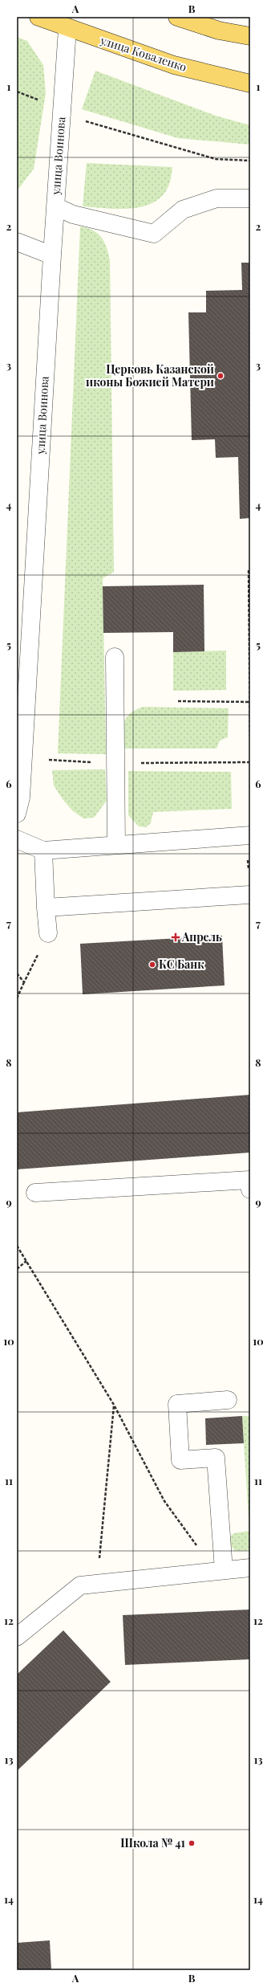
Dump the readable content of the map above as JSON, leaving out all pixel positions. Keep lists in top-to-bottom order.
{
  "streets": {
    "main road": ["улица Коваленко"],
    "street": ["улица Воинова"]
  },
  "crossings": [
    ["улица Коваленко", "улица Воинова"]
  ],
  "places": {
    "other": ["Церковь Казанской иконы Божией Матери", "КС Банк", "Школа № 41"],
    "health": ["Апрель"]
  },
  "grid": {
    "columns": ["A", "B"],
    "rows": [
      "1",
      "2",
      "3",
      "4",
      "5",
      "6",
      "7",
      "8",
      "9",
      "10",
      "11",
      "12",
      "13",
      "14"
    ]
  }
}
